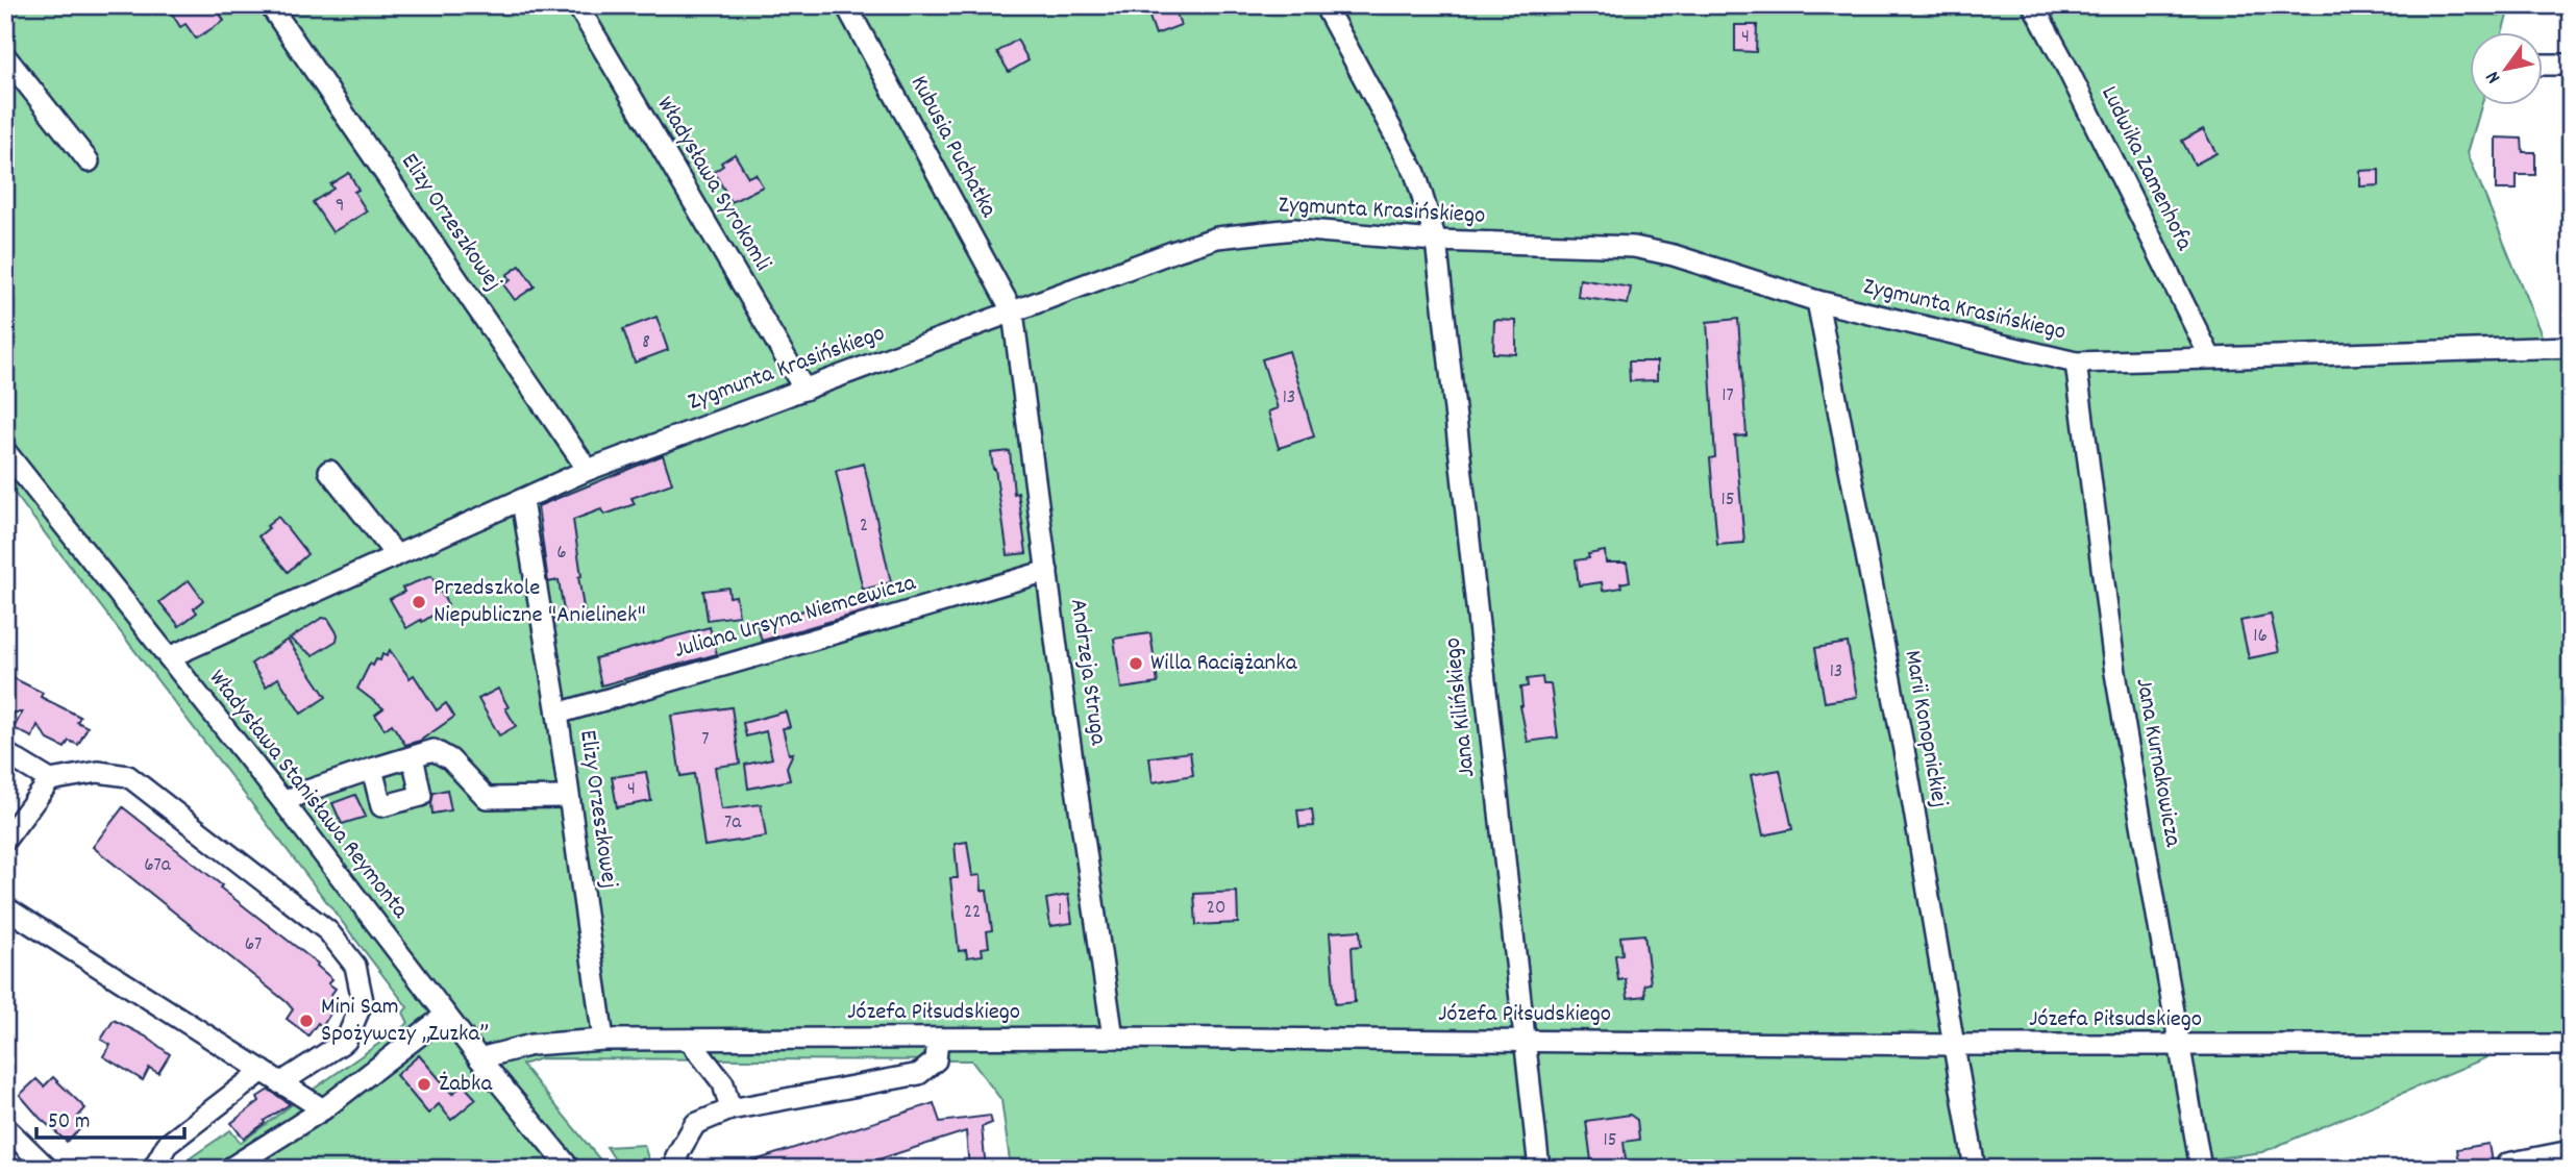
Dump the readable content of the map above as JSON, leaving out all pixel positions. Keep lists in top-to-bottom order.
{
  "streets": {
    "street": [
      "Kubusia Puchatka",
      "Ludwika Zamenhofa",
      "Władysława Syrokomli",
      "Zygmunta Krasińskiego",
      "Elizy Orzeszkowej",
      "Juliana Ursyna Niemcewicza",
      "Andrzeja Struga",
      "Jana Kilińskiego",
      "Marii Konopnickiej",
      "Jana Kurnakowicza",
      "Władysława Stanisława Reymonta",
      "Józefa Piłsudskiego"
    ]
  },
  "crossings": [
    ["Kubusia Puchatka", "Zygmunta Krasińskiego"],
    ["Kubusia Puchatka", "Andrzeja Struga"],
    ["Ludwika Zamenhofa", "Zygmunta Krasińskiego"],
    ["Władysława Syrokomli", "Zygmunta Krasińskiego"],
    ["Zygmunta Krasińskiego", "Elizy Orzeszkowej"],
    ["Zygmunta Krasińskiego", "Andrzeja Struga"],
    ["Zygmunta Krasińskiego", "Jana Kilińskiego"],
    ["Zygmunta Krasińskiego", "Marii Konopnickiej"],
    ["Zygmunta Krasińskiego", "Jana Kurnakowicza"],
    ["Zygmunta Krasińskiego", "Władysława Stanisława Reymonta"],
    ["Elizy Orzeszkowej", "Juliana Ursyna Niemcewicza"],
    ["Elizy Orzeszkowej", "Józefa Piłsudskiego"],
    ["Juliana Ursyna Niemcewicza", "Andrzeja Struga"],
    ["Andrzeja Struga", "Józefa Piłsudskiego"],
    ["Jana Kilińskiego", "Józefa Piłsudskiego"],
    ["Marii Konopnickiej", "Józefa Piłsudskiego"],
    ["Jana Kurnakowicza", "Józefa Piłsudskiego"],
    ["Władysława Stanisława Reymonta", "Józefa Piłsudskiego"]
  ],
  "places": [
    "Przedszkole Niepubliczne \"Anielinek\"",
    "Willa Raciążanka",
    "Mini Sam Spożywczy „Zuzka”",
    "Żabka"
  ],
  "house_numbers": [
    "4",
    "9",
    "8",
    "17",
    "13",
    "15",
    "2",
    "6",
    "16",
    "13",
    "7",
    "4",
    "7a",
    "67a",
    "20",
    "1",
    "22",
    "67",
    "15"
  ],
  "scale_bar": "50 m",
  "north": "bottom left"
}
